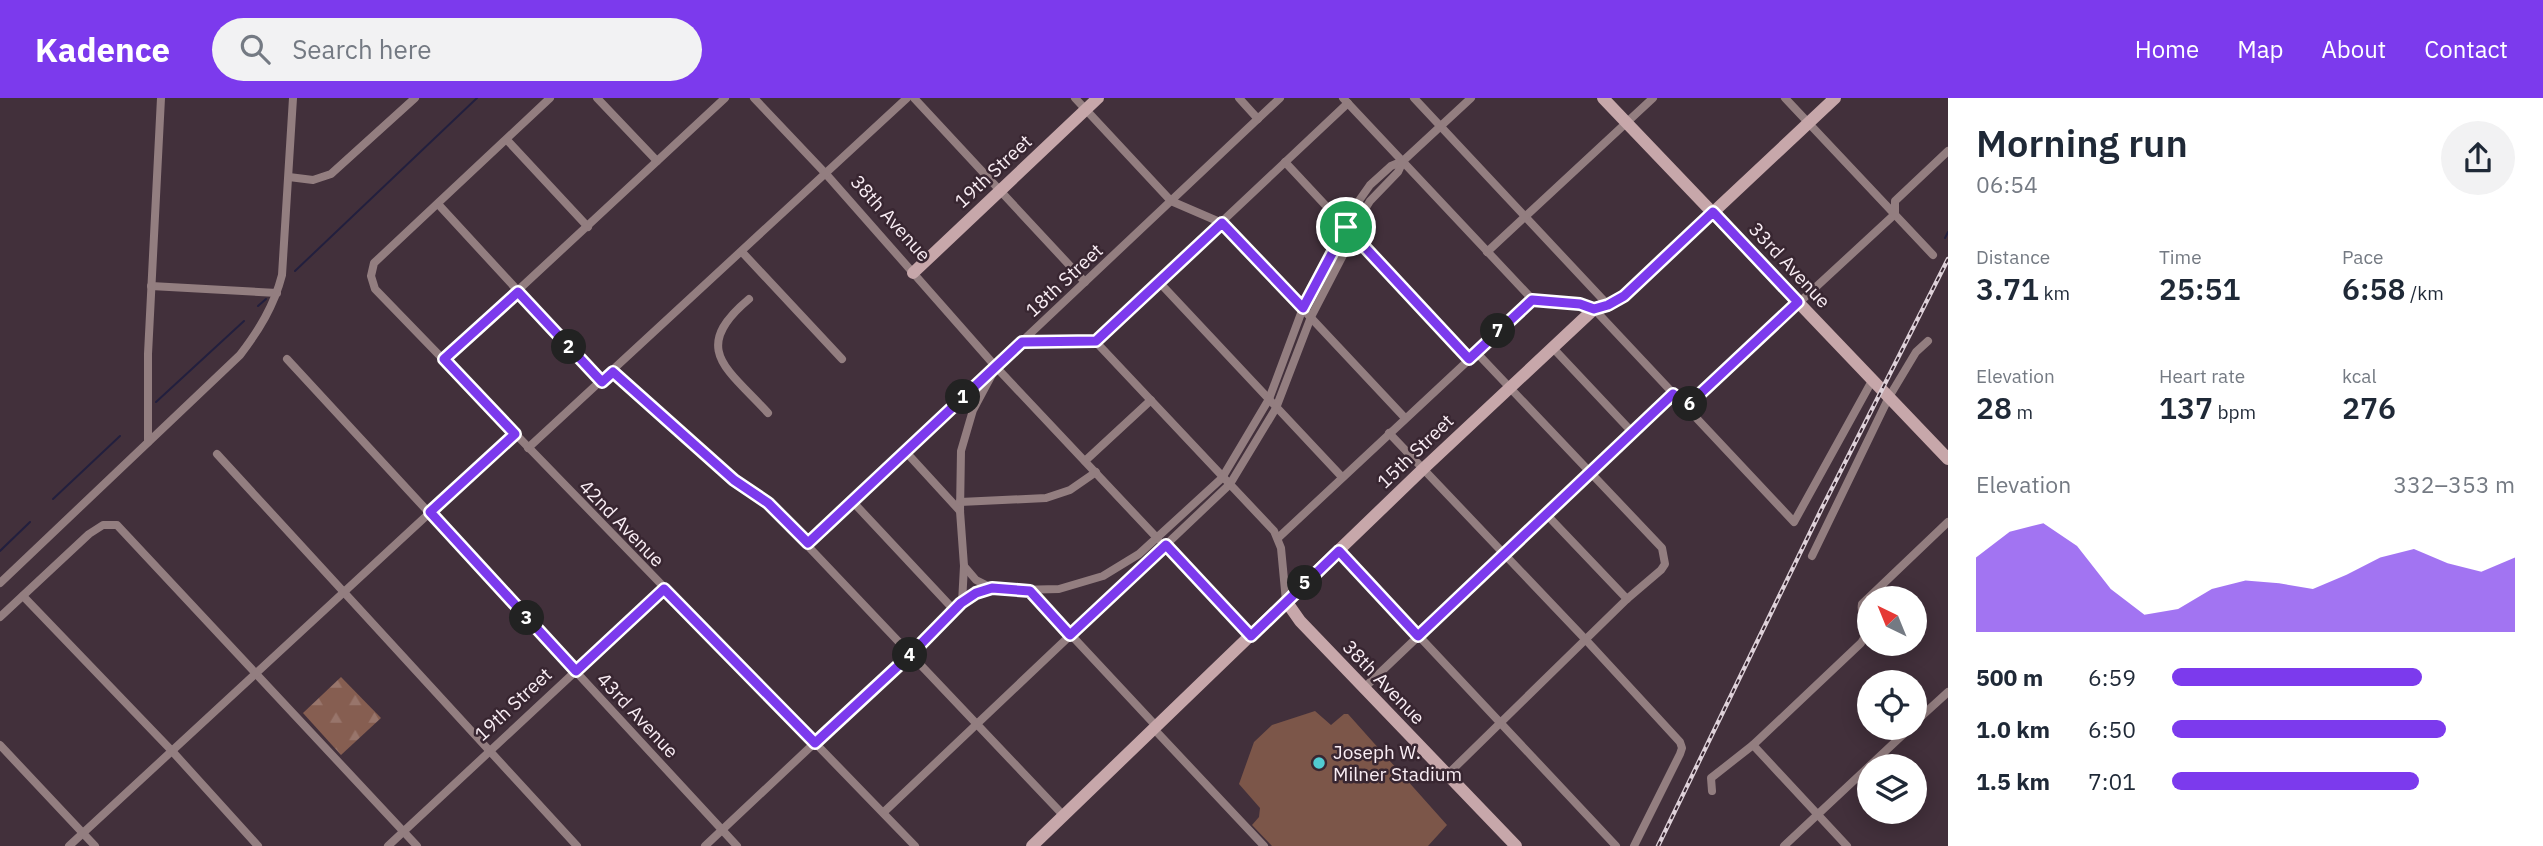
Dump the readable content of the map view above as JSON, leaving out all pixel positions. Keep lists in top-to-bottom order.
{
  "streets": {
    "main road": [
      "19th Street",
      "38th Avenue",
      "33rd Avenue",
      "15th Street"
    ],
    "street": ["18th Street", "42nd Avenue", "43rd Avenue"]
  },
  "crossings": [
    ["19th Street", "38th Avenue"],
    ["19th Street", "42nd Avenue"],
    ["19th Street", "43rd Avenue"],
    ["38th Avenue", "18th Street"],
    ["38th Avenue", "15th Street"],
    ["33rd Avenue", "15th Street"]
  ],
  "places": ["Joseph W. Milner Stadium"],
  "north": "top left",
  "page": {
    "header": "Kadence",
    "search": "Search here",
    "nav": [
      "Home",
      "Map",
      "About",
      "Contact"
    ],
    "heading": ["Morning run", "06:54"],
    "stats": [
      ["Distance", "3.71 km"],
      ["Time", "25:51"],
      ["Pace", "6:58 /km"],
      ["Elevation", "28 m"],
      ["Heart rate", "137 bpm"],
      ["kcal", "276"]
    ],
    "pins": [
      "7",
      "2",
      "1",
      "6",
      "5",
      "3",
      "4"
    ],
    "chart": ["Elevation", "332–353 m"],
    "list": [
      {
        "name": "500 m",
        "note": "6:59"
      },
      {
        "name": "1.0 km",
        "note": "6:50"
      },
      {
        "name": "1.5 km",
        "note": "7:01"
      }
    ]
  }
}
